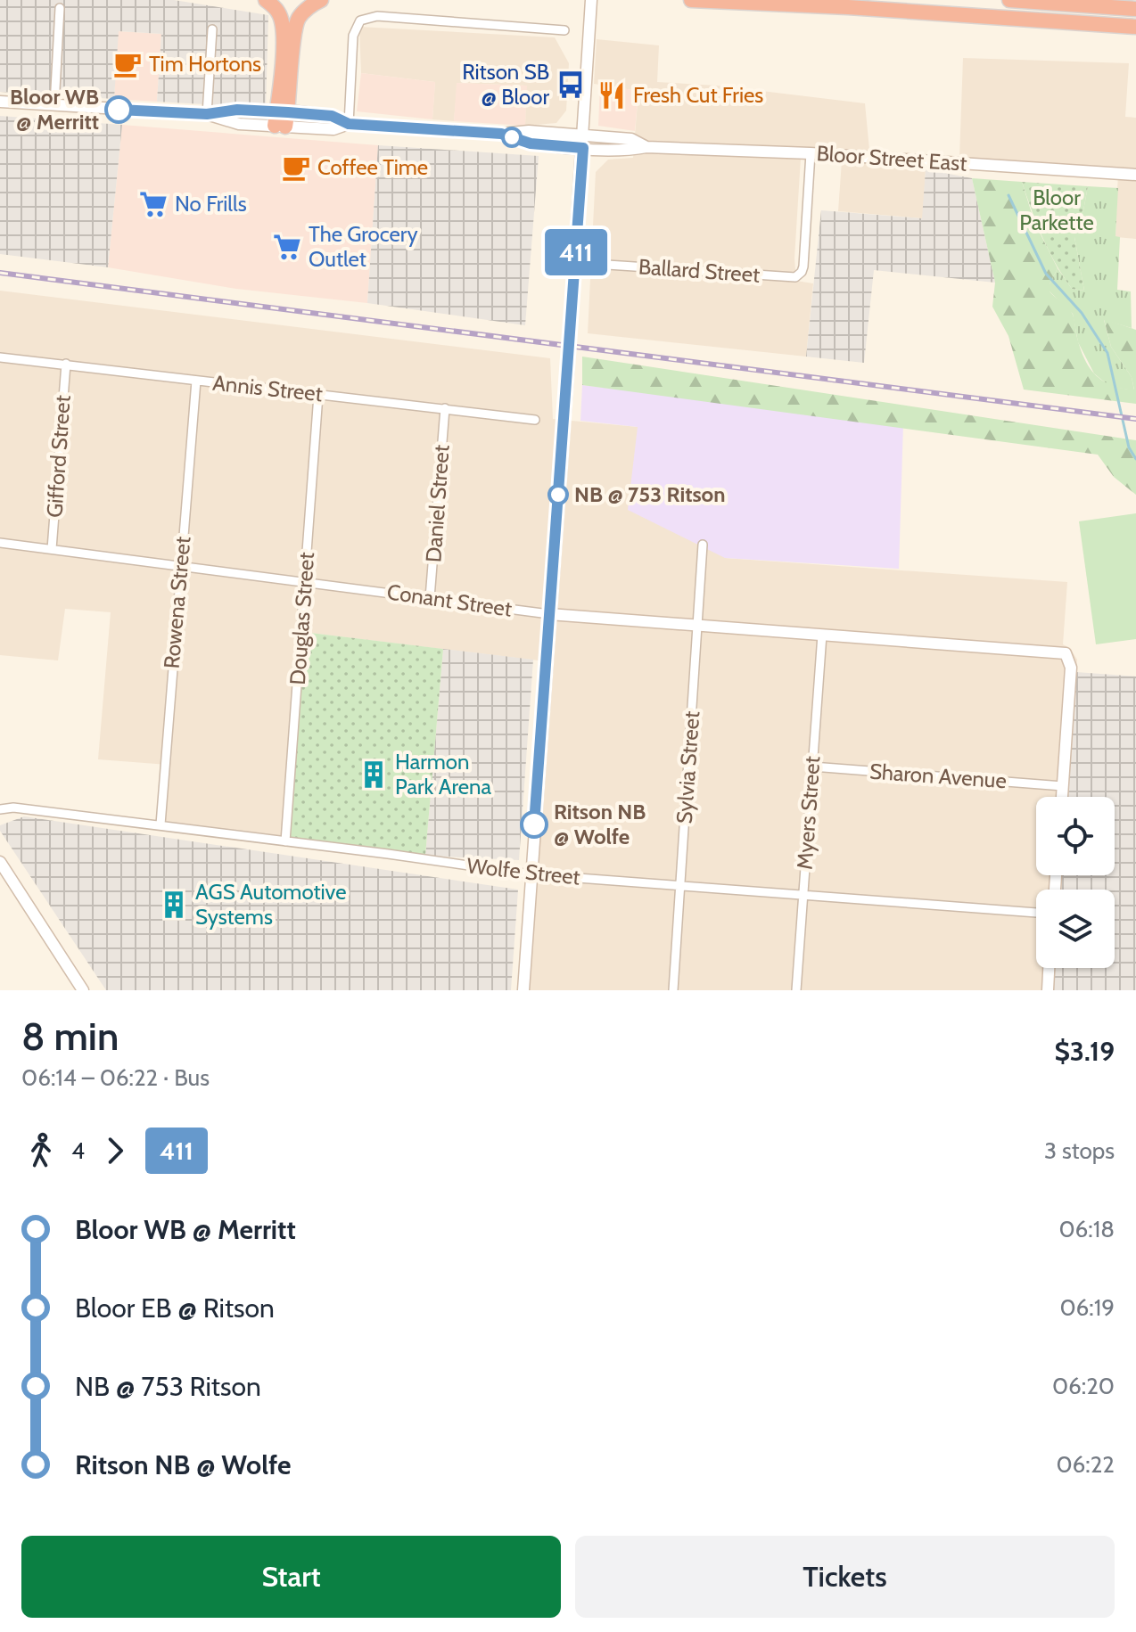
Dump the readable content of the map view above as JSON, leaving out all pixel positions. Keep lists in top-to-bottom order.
{
  "streets": {
    "main road": ["Bloor Street East", "Conant Street"],
    "street": [
      "Ballard Street",
      "Annis Street",
      "Gifford Street",
      "Daniel Street",
      "Rowena Street",
      "Douglas Street",
      "Sylvia Street",
      "Sharon Avenue",
      "Myers Street",
      "Wolfe Street"
    ]
  },
  "crossings": [
    ["Bloor Street East", "Ballard Street"],
    ["Annis Street", "Gifford Street"],
    ["Annis Street", "Daniel Street"],
    ["Annis Street", "Rowena Street"],
    ["Annis Street", "Douglas Street"],
    ["Gifford Street", "Conant Street"],
    ["Daniel Street", "Conant Street"],
    ["Conant Street", "Rowena Street"],
    ["Conant Street", "Douglas Street"],
    ["Conant Street", "Sylvia Street"],
    ["Conant Street", "Sharon Avenue"],
    ["Conant Street", "Myers Street"],
    ["Rowena Street", "Wolfe Street"],
    ["Douglas Street", "Wolfe Street"],
    ["Sylvia Street", "Wolfe Street"],
    ["Sharon Avenue", "Myers Street"],
    ["Myers Street", "Wolfe Street"]
  ],
  "parks": ["Bloor Parkette"],
  "places": {
    "cafe": ["Tim Hortons", "Coffee Time"],
    "bus stop": ["Ritson SB @ Bloor"],
    "restaurant": ["Fresh Cut Fries"],
    "other": ["Bloor WB @ Merritt", "NB @ 753 Ritson", "Ritson NB @ Wolfe"],
    "supermarket": ["No Frills", "The Grocery Outlet"],
    "building": ["Harmon Park Arena", "AGS Automotive Systems"]
  },
  "lines": ["bus line 411"],
  "page": {
    "on_map": "411",
    "heading": ["8 min", "06:14 – 06:22 · Bus", "$3.19"],
    "legs": ["4", "411", "3 stops"],
    "list": [
      {
        "name": "Bloor WB @ Merritt",
        "value": "06:18"
      },
      {
        "name": "Bloor EB @ Ritson",
        "value": "06:19"
      },
      {
        "name": "NB @ 753 Ritson",
        "value": "06:20"
      },
      {
        "name": "Ritson NB @ Wolfe",
        "value": "06:22"
      }
    ],
    "buttons": ["Start", "Tickets"]
  }
}
